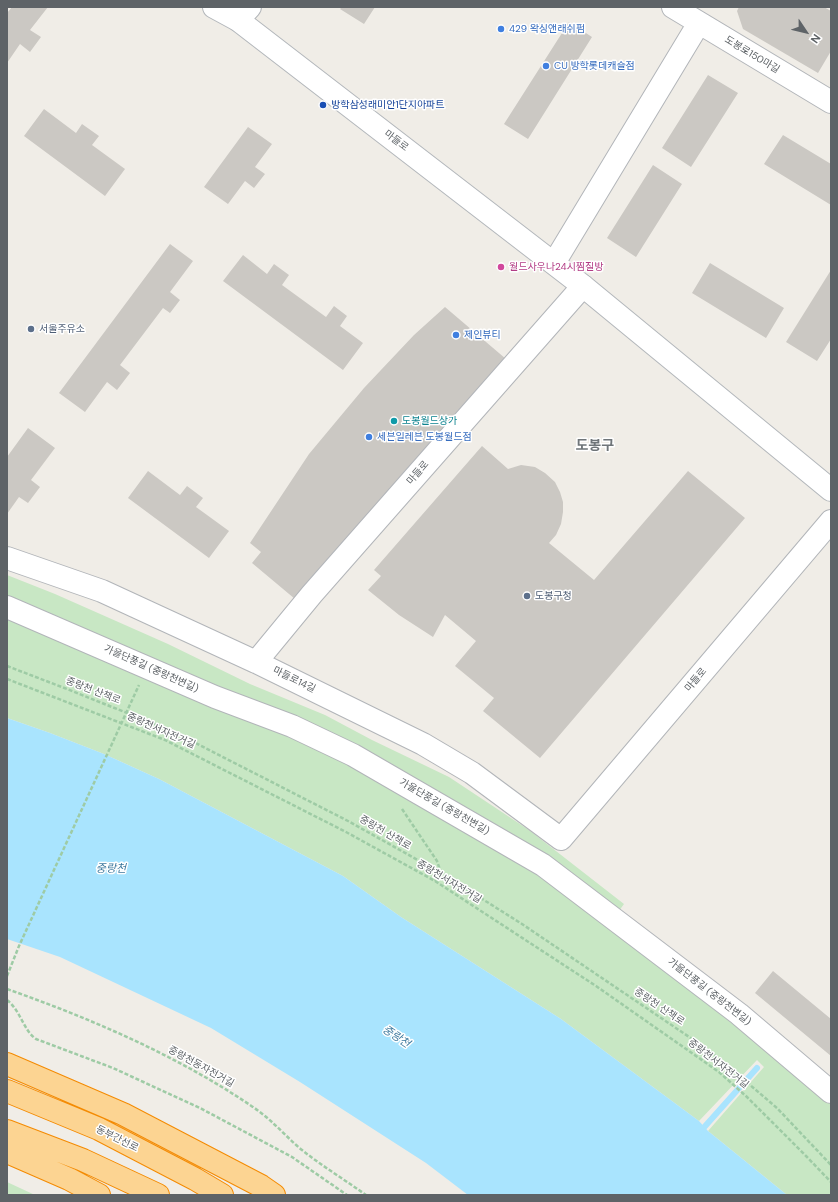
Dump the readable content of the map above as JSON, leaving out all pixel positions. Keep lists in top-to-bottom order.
{
  "streets": {
    "highway": ["동부간선로"],
    "street": [
      "도봉로150마길",
      "마들로",
      "가을단풍길 (중랑천변길)",
      "마들로14길"
    ],
    "path": ["중랑천 산책로", "중랑천서자전거길", "중랑천동자전거길"]
  },
  "crossings": [
    ["마들로", "마들로14길"]
  ],
  "districts": ["도봉구"],
  "water": ["중랑천"],
  "places": [
    "429 왁싱앤래쉬펌",
    "CU 방학롯데캐슬점",
    "방학삼성래미안1단지아파트",
    "월드사우나24시찜질방",
    "서울주유소",
    "제인뷰티",
    "도봉월드상가",
    "세븐일레븐 도봉월드점",
    "도봉구청"
  ],
  "north": "bottom right"
}
